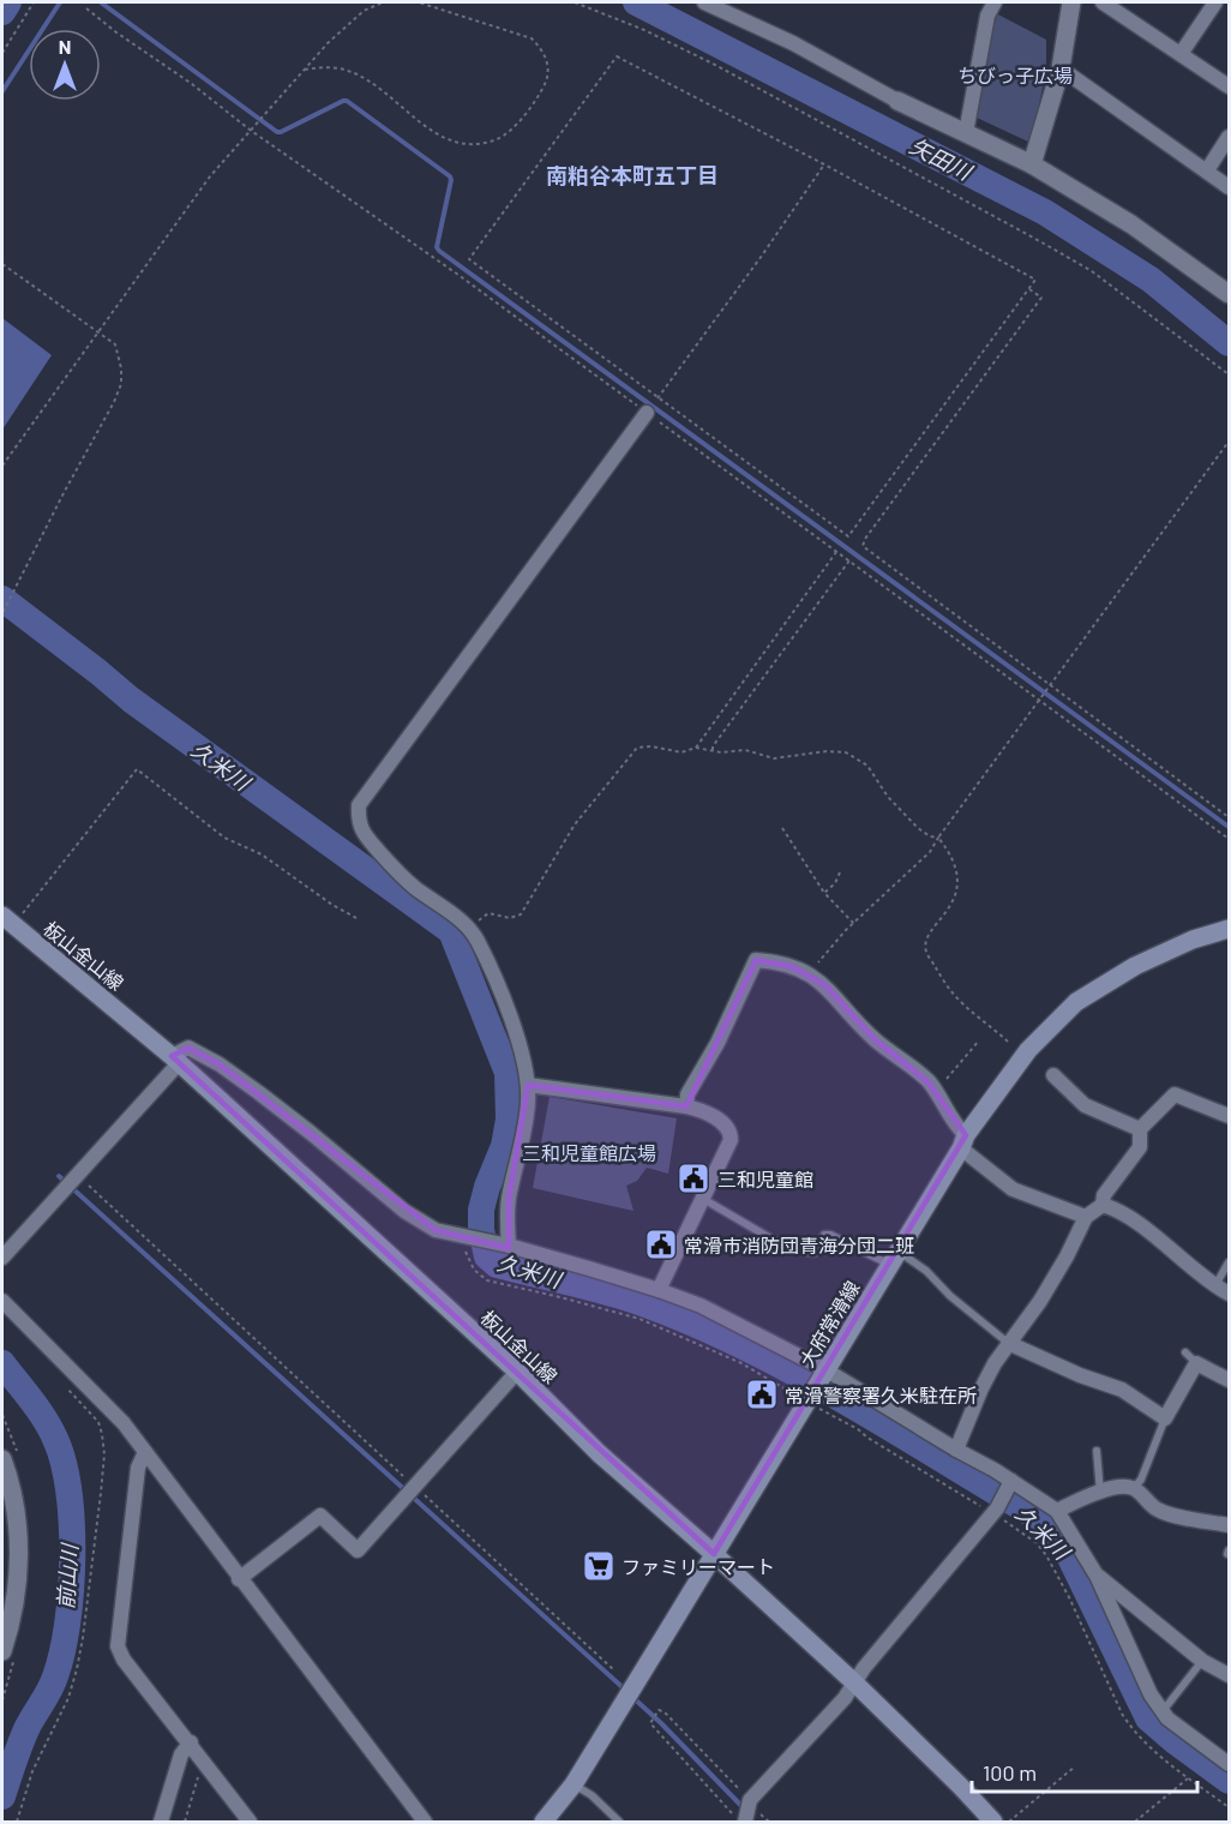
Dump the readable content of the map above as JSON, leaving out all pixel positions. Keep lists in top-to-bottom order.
{
  "streets": {
    "main road": ["板山金山線", "大府常滑線"]
  },
  "crossings": [
    ["板山金山線", "大府常滑線"]
  ],
  "districts": ["南粕谷本町五丁目"],
  "water": ["矢田川", "久米川", "前山川"],
  "parks": ["ちびっ子広場", "三和児童館広場"],
  "places": {
    "public building": ["三和児童館", "常滑市消防団青海分団二班", "常滑警察署久米駐在所"],
    "supermarket": ["ファミリーマート"]
  },
  "scale_bar": "100 m",
  "north": "top"
}
